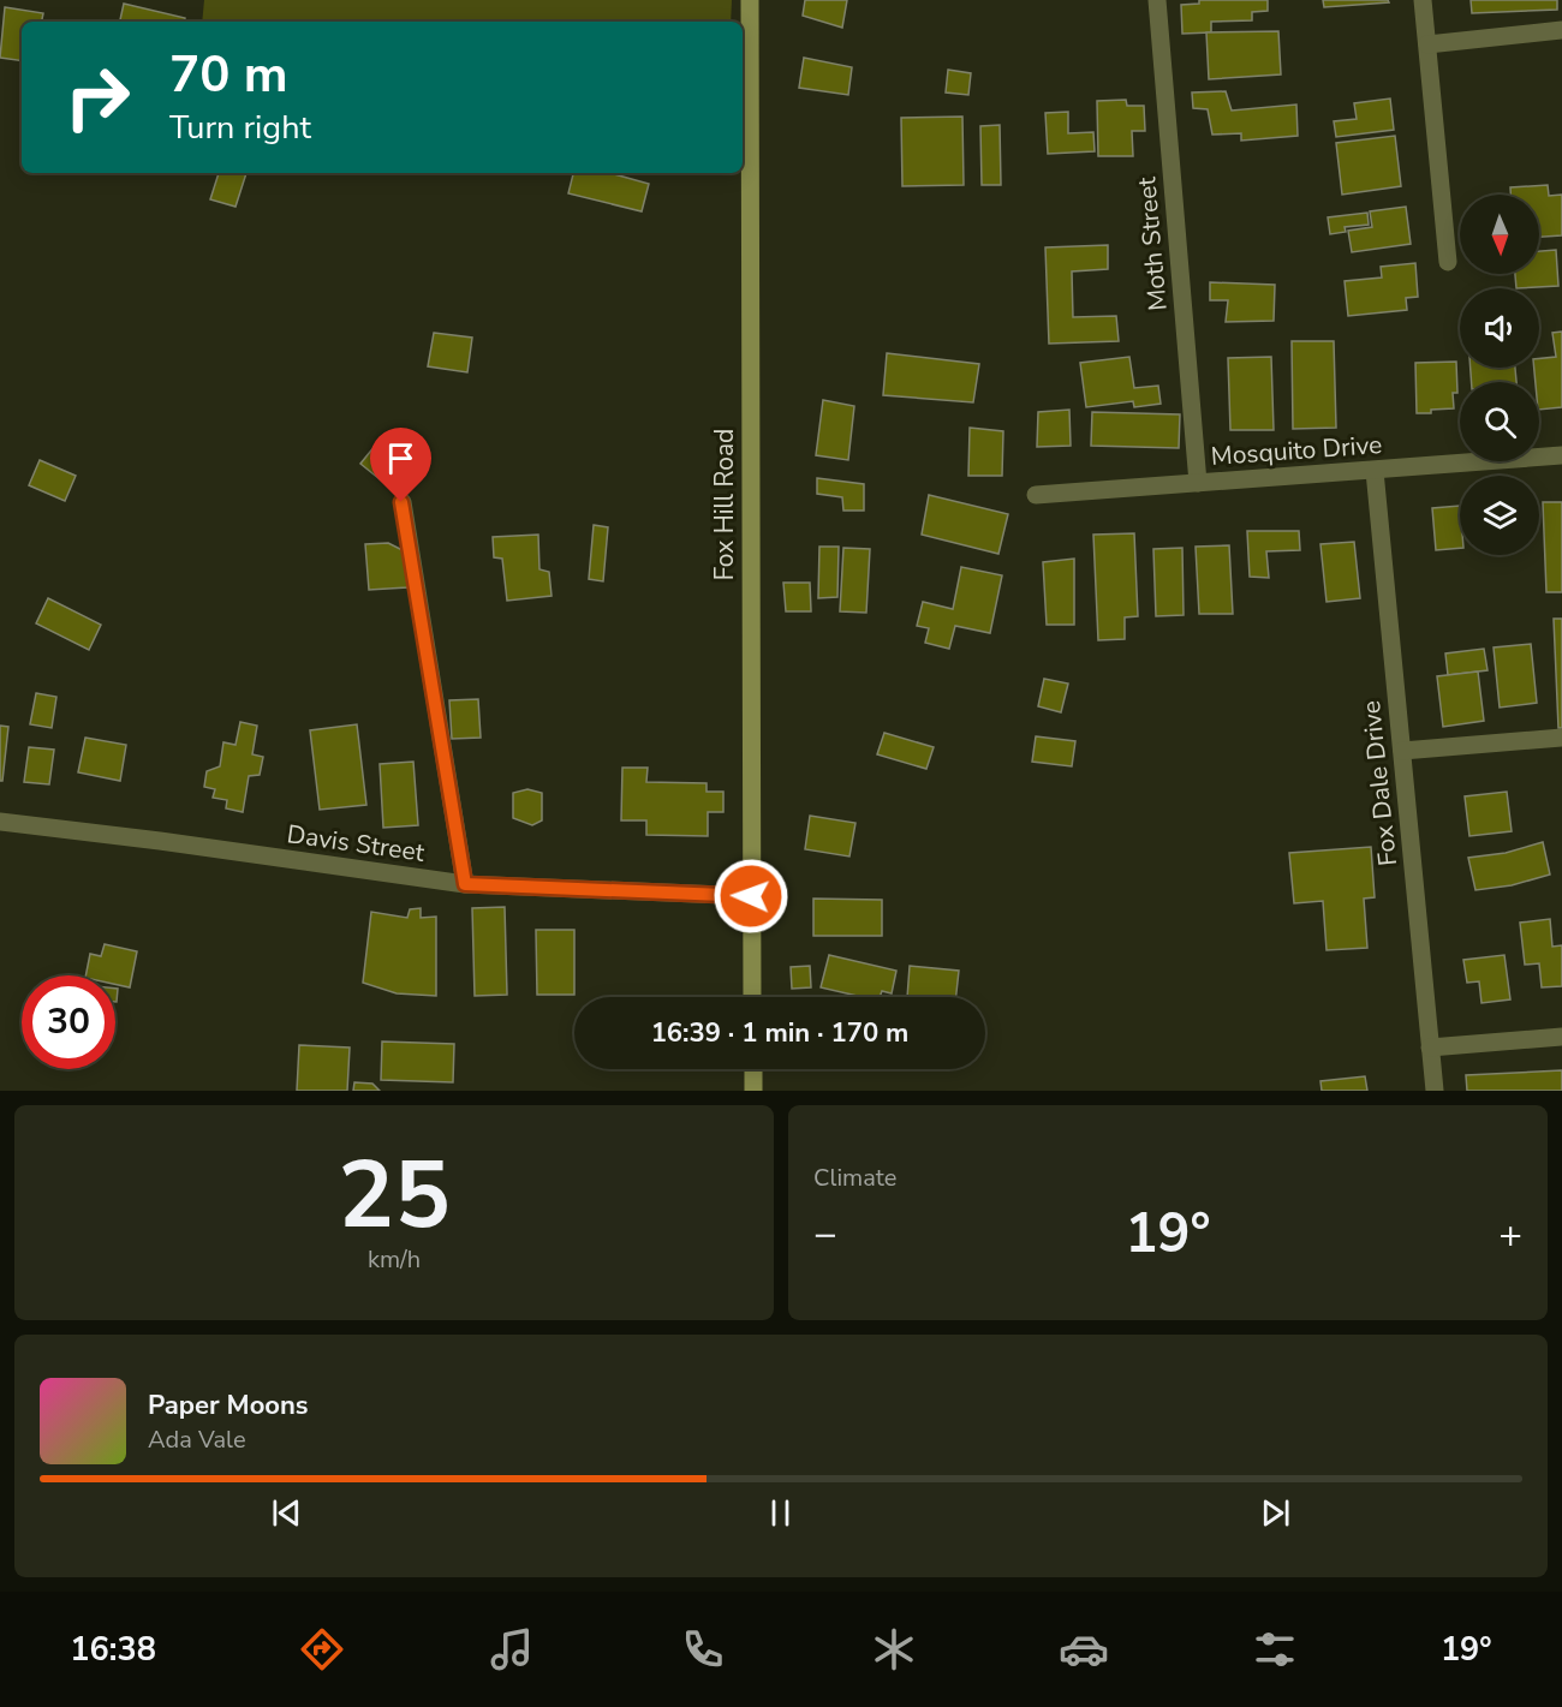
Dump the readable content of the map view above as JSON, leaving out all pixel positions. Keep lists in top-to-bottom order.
{
  "streets": {
    "main road": ["Fox Hill Road"],
    "street": [
      "Moth Street",
      "Mosquito Drive",
      "Fox Dale Drive",
      "Davis Street"
    ]
  },
  "crossings": [
    ["Moth Street", "Mosquito Drive"],
    ["Mosquito Drive", "Fox Dale Drive"],
    ["Fox Hill Road", "Davis Street"]
  ],
  "north": "bottom",
  "page": {
    "turn": ["70 m", "Turn right"],
    "limit": "30",
    "trip": "16:39 · 1 min · 170 m",
    "tile": [
      ["25", "km/h"],
      "Climate"
    ],
    "heat": ["−", "19°", "+"],
    "song": ["Paper Moons", "Ada Vale"],
    "tabs": ["16:38", "19°"]
  }
}
